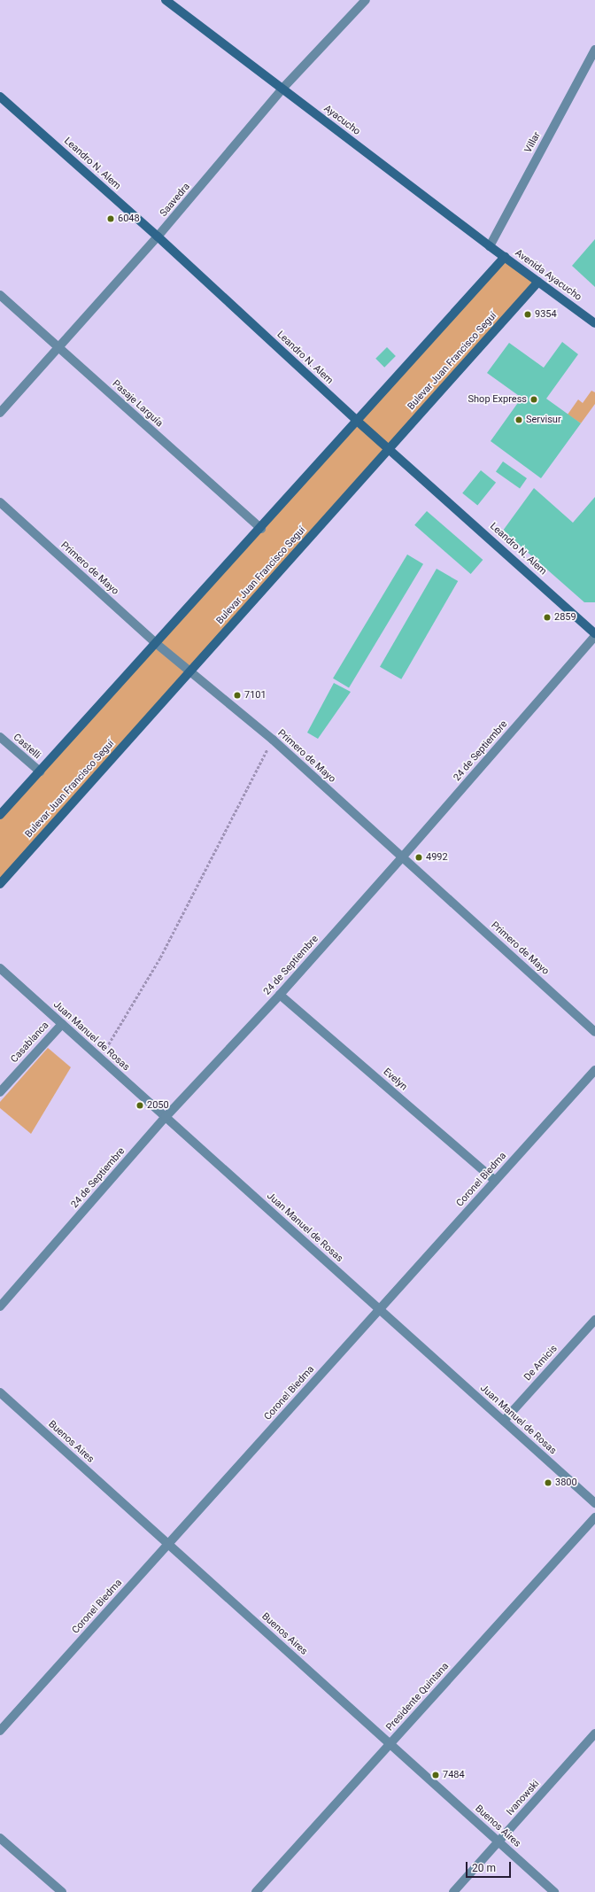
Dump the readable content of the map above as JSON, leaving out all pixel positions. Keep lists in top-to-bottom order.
{
  "streets": {
    "main road": [
      "Ayacucho",
      "Leandro N. Alem",
      "Avenida Ayacucho",
      "Bulevar Juan Francisco Seguí"
    ],
    "street": [
      "Villar",
      "Saavedra",
      "Pasaje Larguía",
      "Primero de Mayo",
      "Castelli",
      "24 de Septiembre",
      "Juan Manuel de Rosas",
      "Casablanca",
      "Evelyn",
      "Coronel Biedma",
      "De Amicis",
      "Buenos Aires",
      "Presidente Quintana",
      "Ivanowski"
    ]
  },
  "crossings": [
    ["Ayacucho", "Villar"],
    ["Ayacucho", "Saavedra"],
    ["Ayacucho", "Avenida Ayacucho"],
    ["Leandro N. Alem", "Saavedra"],
    ["Leandro N. Alem", "Bulevar Juan Francisco Seguí"],
    ["Saavedra", "Pasaje Larguía"],
    ["Avenida Ayacucho", "Bulevar Juan Francisco Seguí"],
    ["Bulevar Juan Francisco Seguí", "Primero de Mayo"],
    ["Primero de Mayo", "24 de Septiembre"],
    ["24 de Septiembre", "Juan Manuel de Rosas"],
    ["24 de Septiembre", "Evelyn"],
    ["Juan Manuel de Rosas", "Casablanca"],
    ["Juan Manuel de Rosas", "Coronel Biedma"],
    ["Juan Manuel de Rosas", "De Amicis"],
    ["Evelyn", "Coronel Biedma"],
    ["Coronel Biedma", "Buenos Aires"],
    ["Buenos Aires", "Presidente Quintana"],
    ["Buenos Aires", "Ivanowski"]
  ],
  "places": [
    "6048",
    "9354",
    "Shop Express",
    "Servisur",
    "2859",
    "7101",
    "4992",
    "2050",
    "3800",
    "7484"
  ],
  "scale_bar": "20 m"
}
